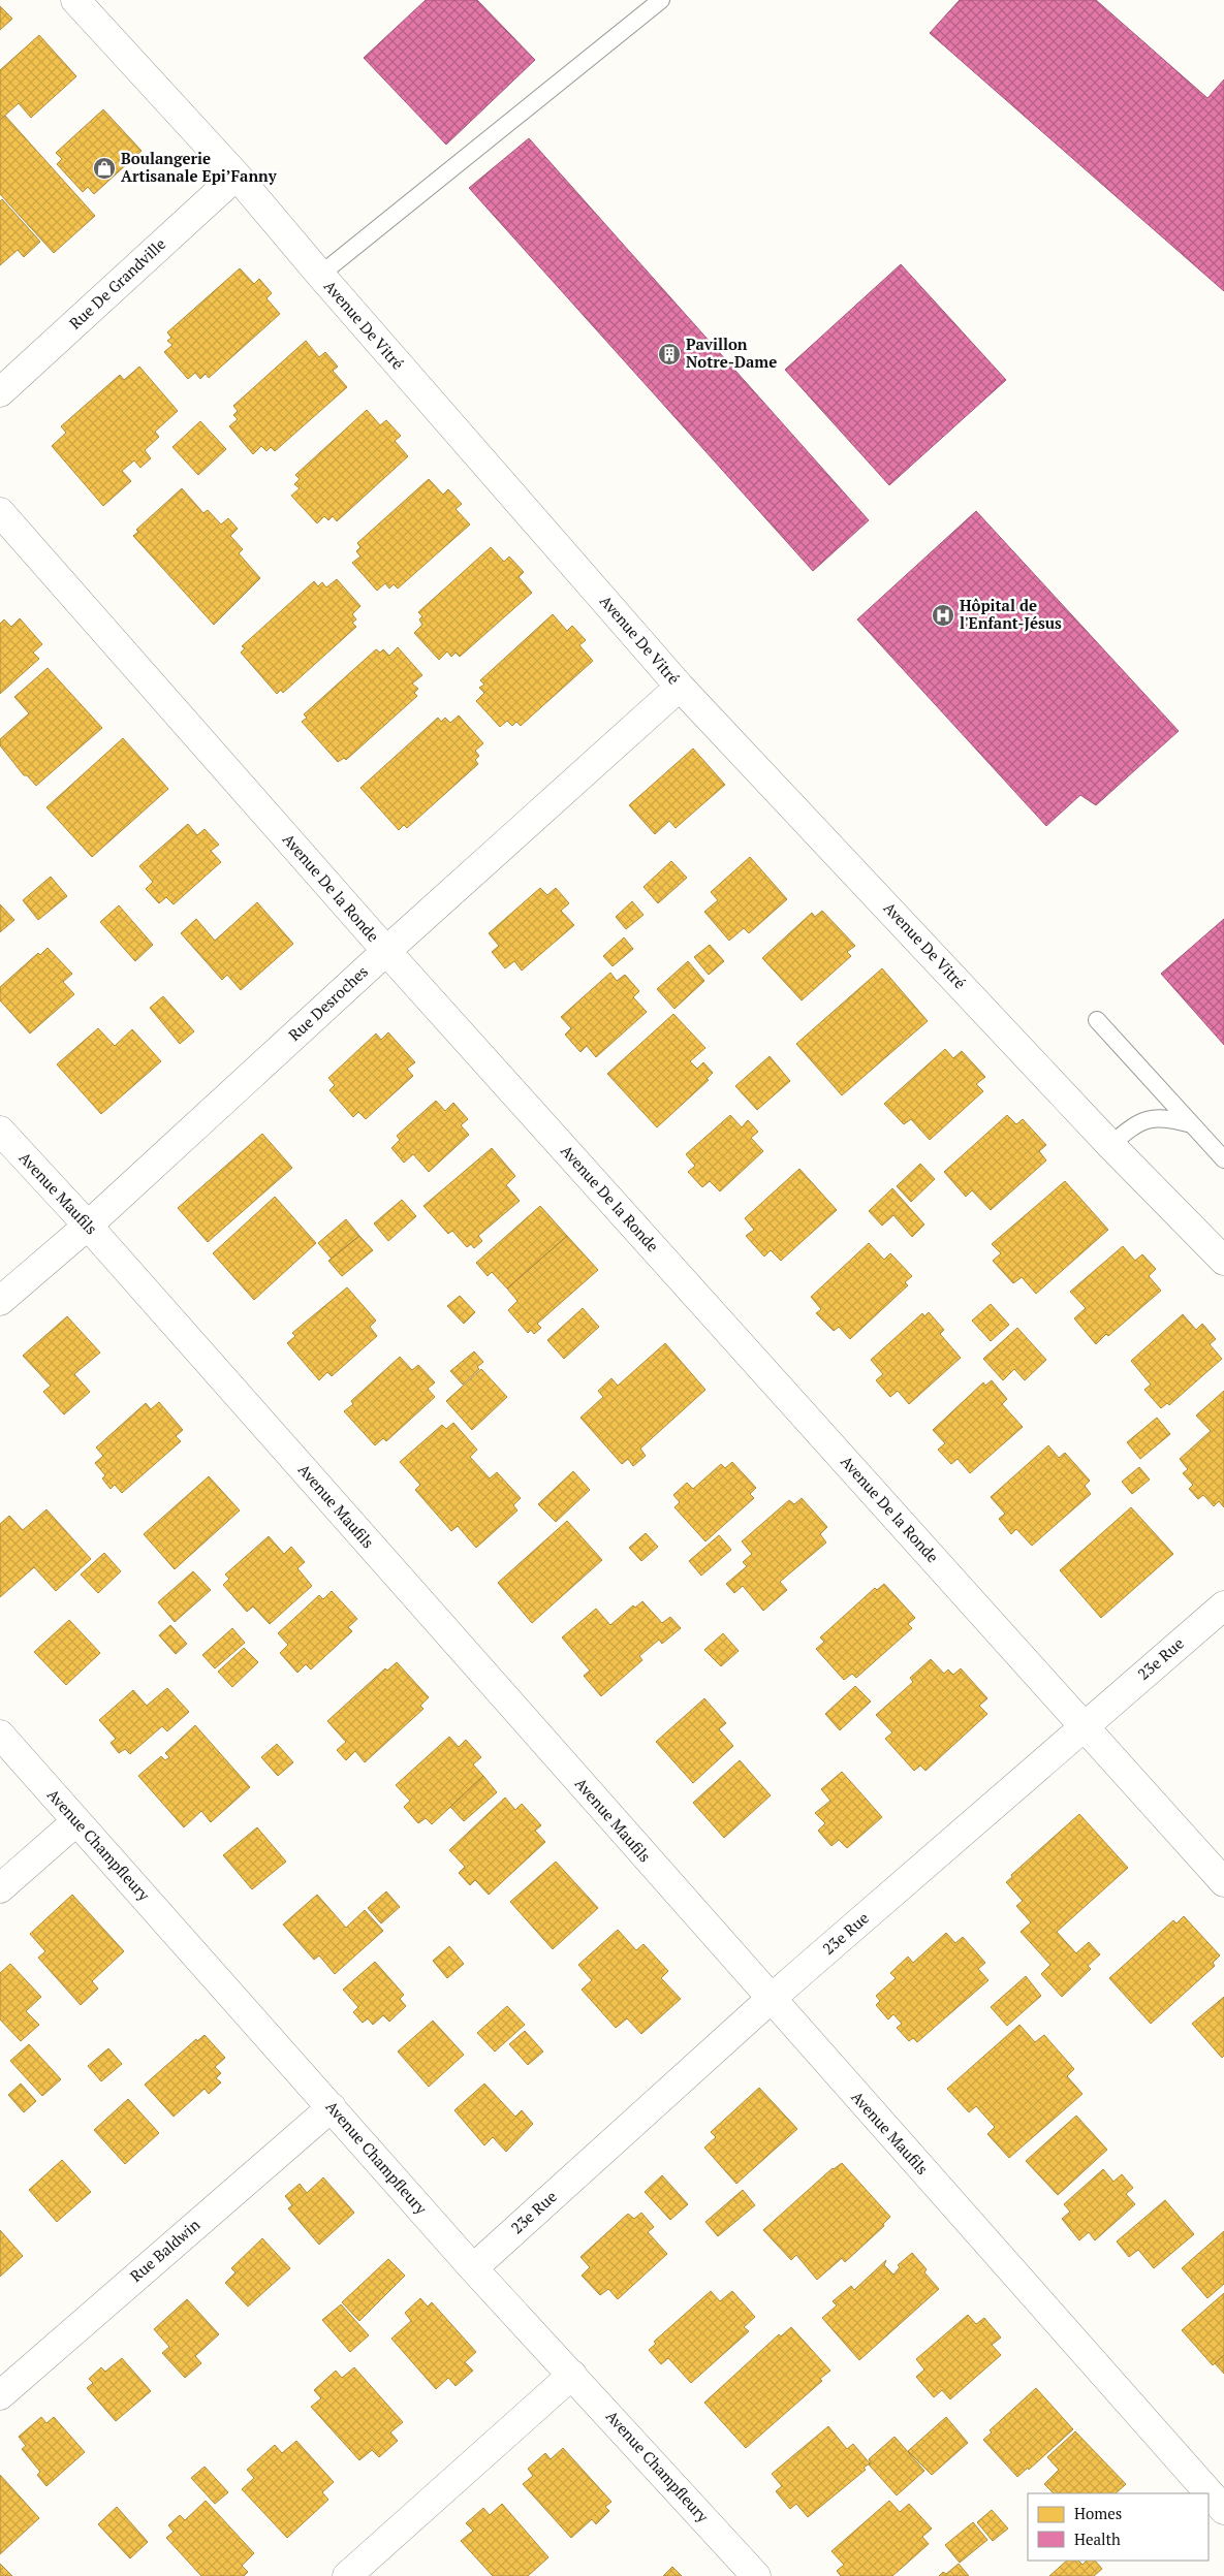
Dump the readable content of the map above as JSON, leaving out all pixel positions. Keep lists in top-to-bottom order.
{
  "streets": {
    "street": [
      "Rue De Grandville",
      "Avenue De Vitré",
      "Avenue De la Ronde",
      "Rue Desroches",
      "Avenue Maufils",
      "23e Rue",
      "Avenue Champfleury",
      "Rue Baldwin"
    ]
  },
  "crossings": [
    ["Rue De Grandville", "Avenue De Vitré"],
    ["Avenue De Vitré", "Rue Desroches"],
    ["Avenue De la Ronde", "Rue Desroches"],
    ["Avenue De la Ronde", "23e Rue"],
    ["Rue Desroches", "Avenue Maufils"],
    ["Avenue Maufils", "23e Rue"],
    ["23e Rue", "Avenue Champfleury"],
    ["Avenue Champfleury", "Rue Baldwin"]
  ],
  "places": {
    "shop": ["Boulangerie Artisanale Epi’Fanny"],
    "building": ["Pavillon Notre-Dame"],
    "hospital": ["Hôpital de l'Enfant-Jésus"]
  },
  "legend": ["Homes", "Health"]
}
